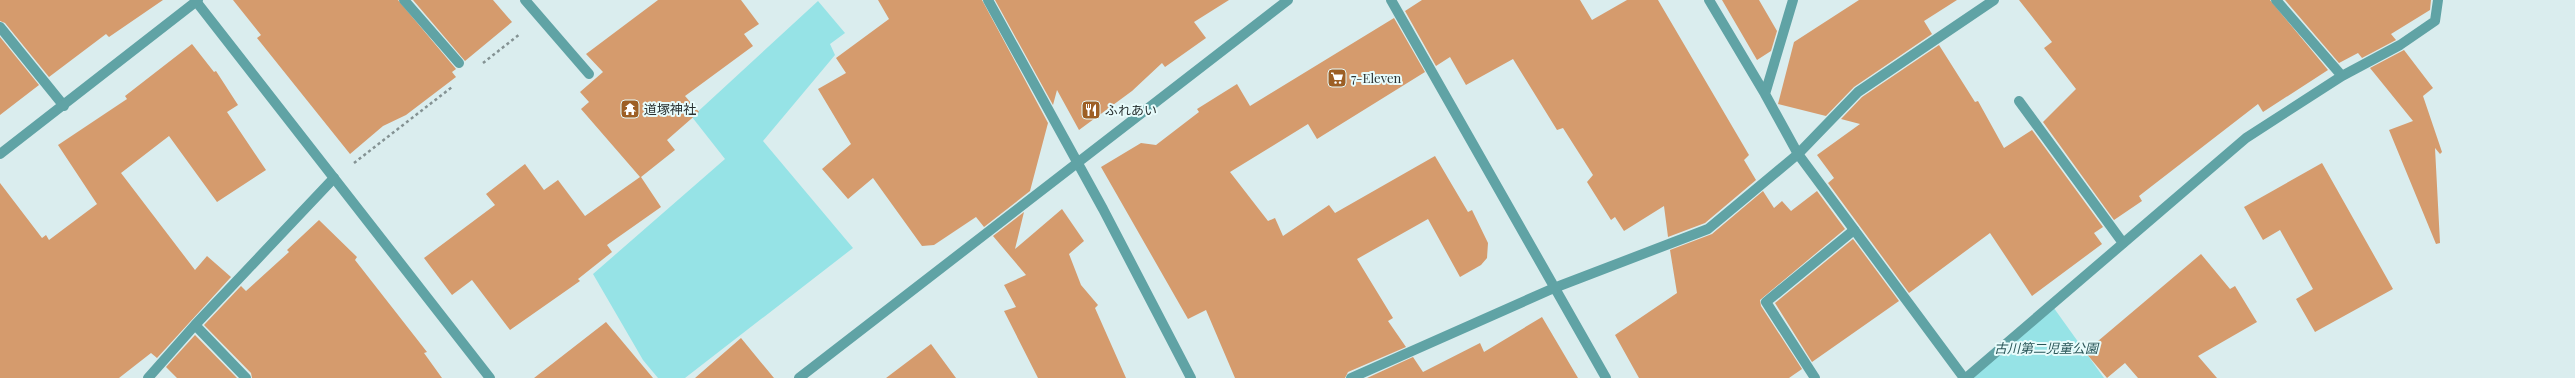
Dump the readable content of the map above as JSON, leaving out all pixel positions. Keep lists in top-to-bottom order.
{
  "parks": ["古川第二児童公園"],
  "places": {
    "supermarket": ["7-Eleven"],
    "temple": ["道塚神社"],
    "restaurant": ["ふれあい"]
  }
}
